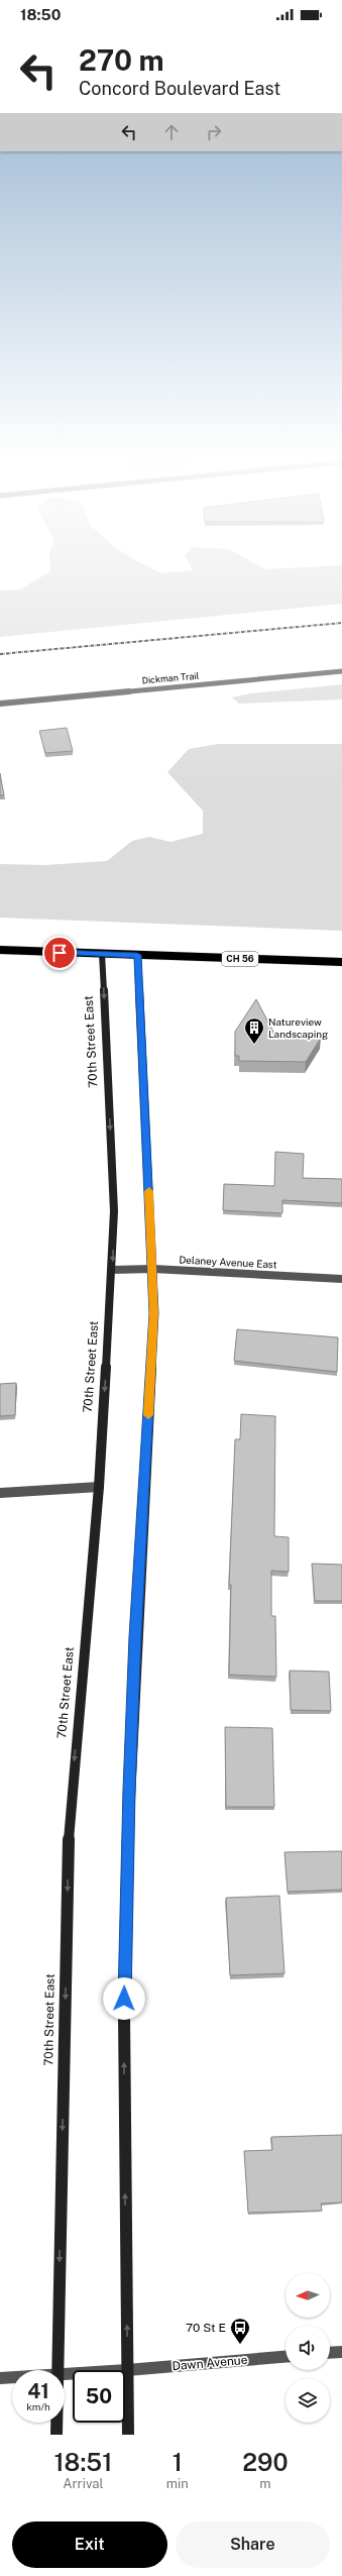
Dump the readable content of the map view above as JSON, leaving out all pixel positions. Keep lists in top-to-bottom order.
{
  "streets": {
    "main road": ["CH 56", "70th Street East"],
    "street": ["Dickman Trail", "Delaney Avenue East", "Dawn Avenue"]
  },
  "crossings": [
    ["CH 56", "70th Street East"],
    ["70th Street East", "Delaney Avenue East"]
  ],
  "places": {
    "building": ["Natureview Landscaping"],
    "bus stop": ["70 St E"]
  },
  "north": "left",
  "page": {
    "status": "18:50",
    "turn": ["270 m", "Concord Boulevard East"],
    "speed": "41 km/h",
    "limit": "50",
    "eta": [
      "18:51",
      "Arrival",
      "1",
      "min",
      "290",
      "m"
    ],
    "buttons": ["Exit", "Share"]
  }
}
